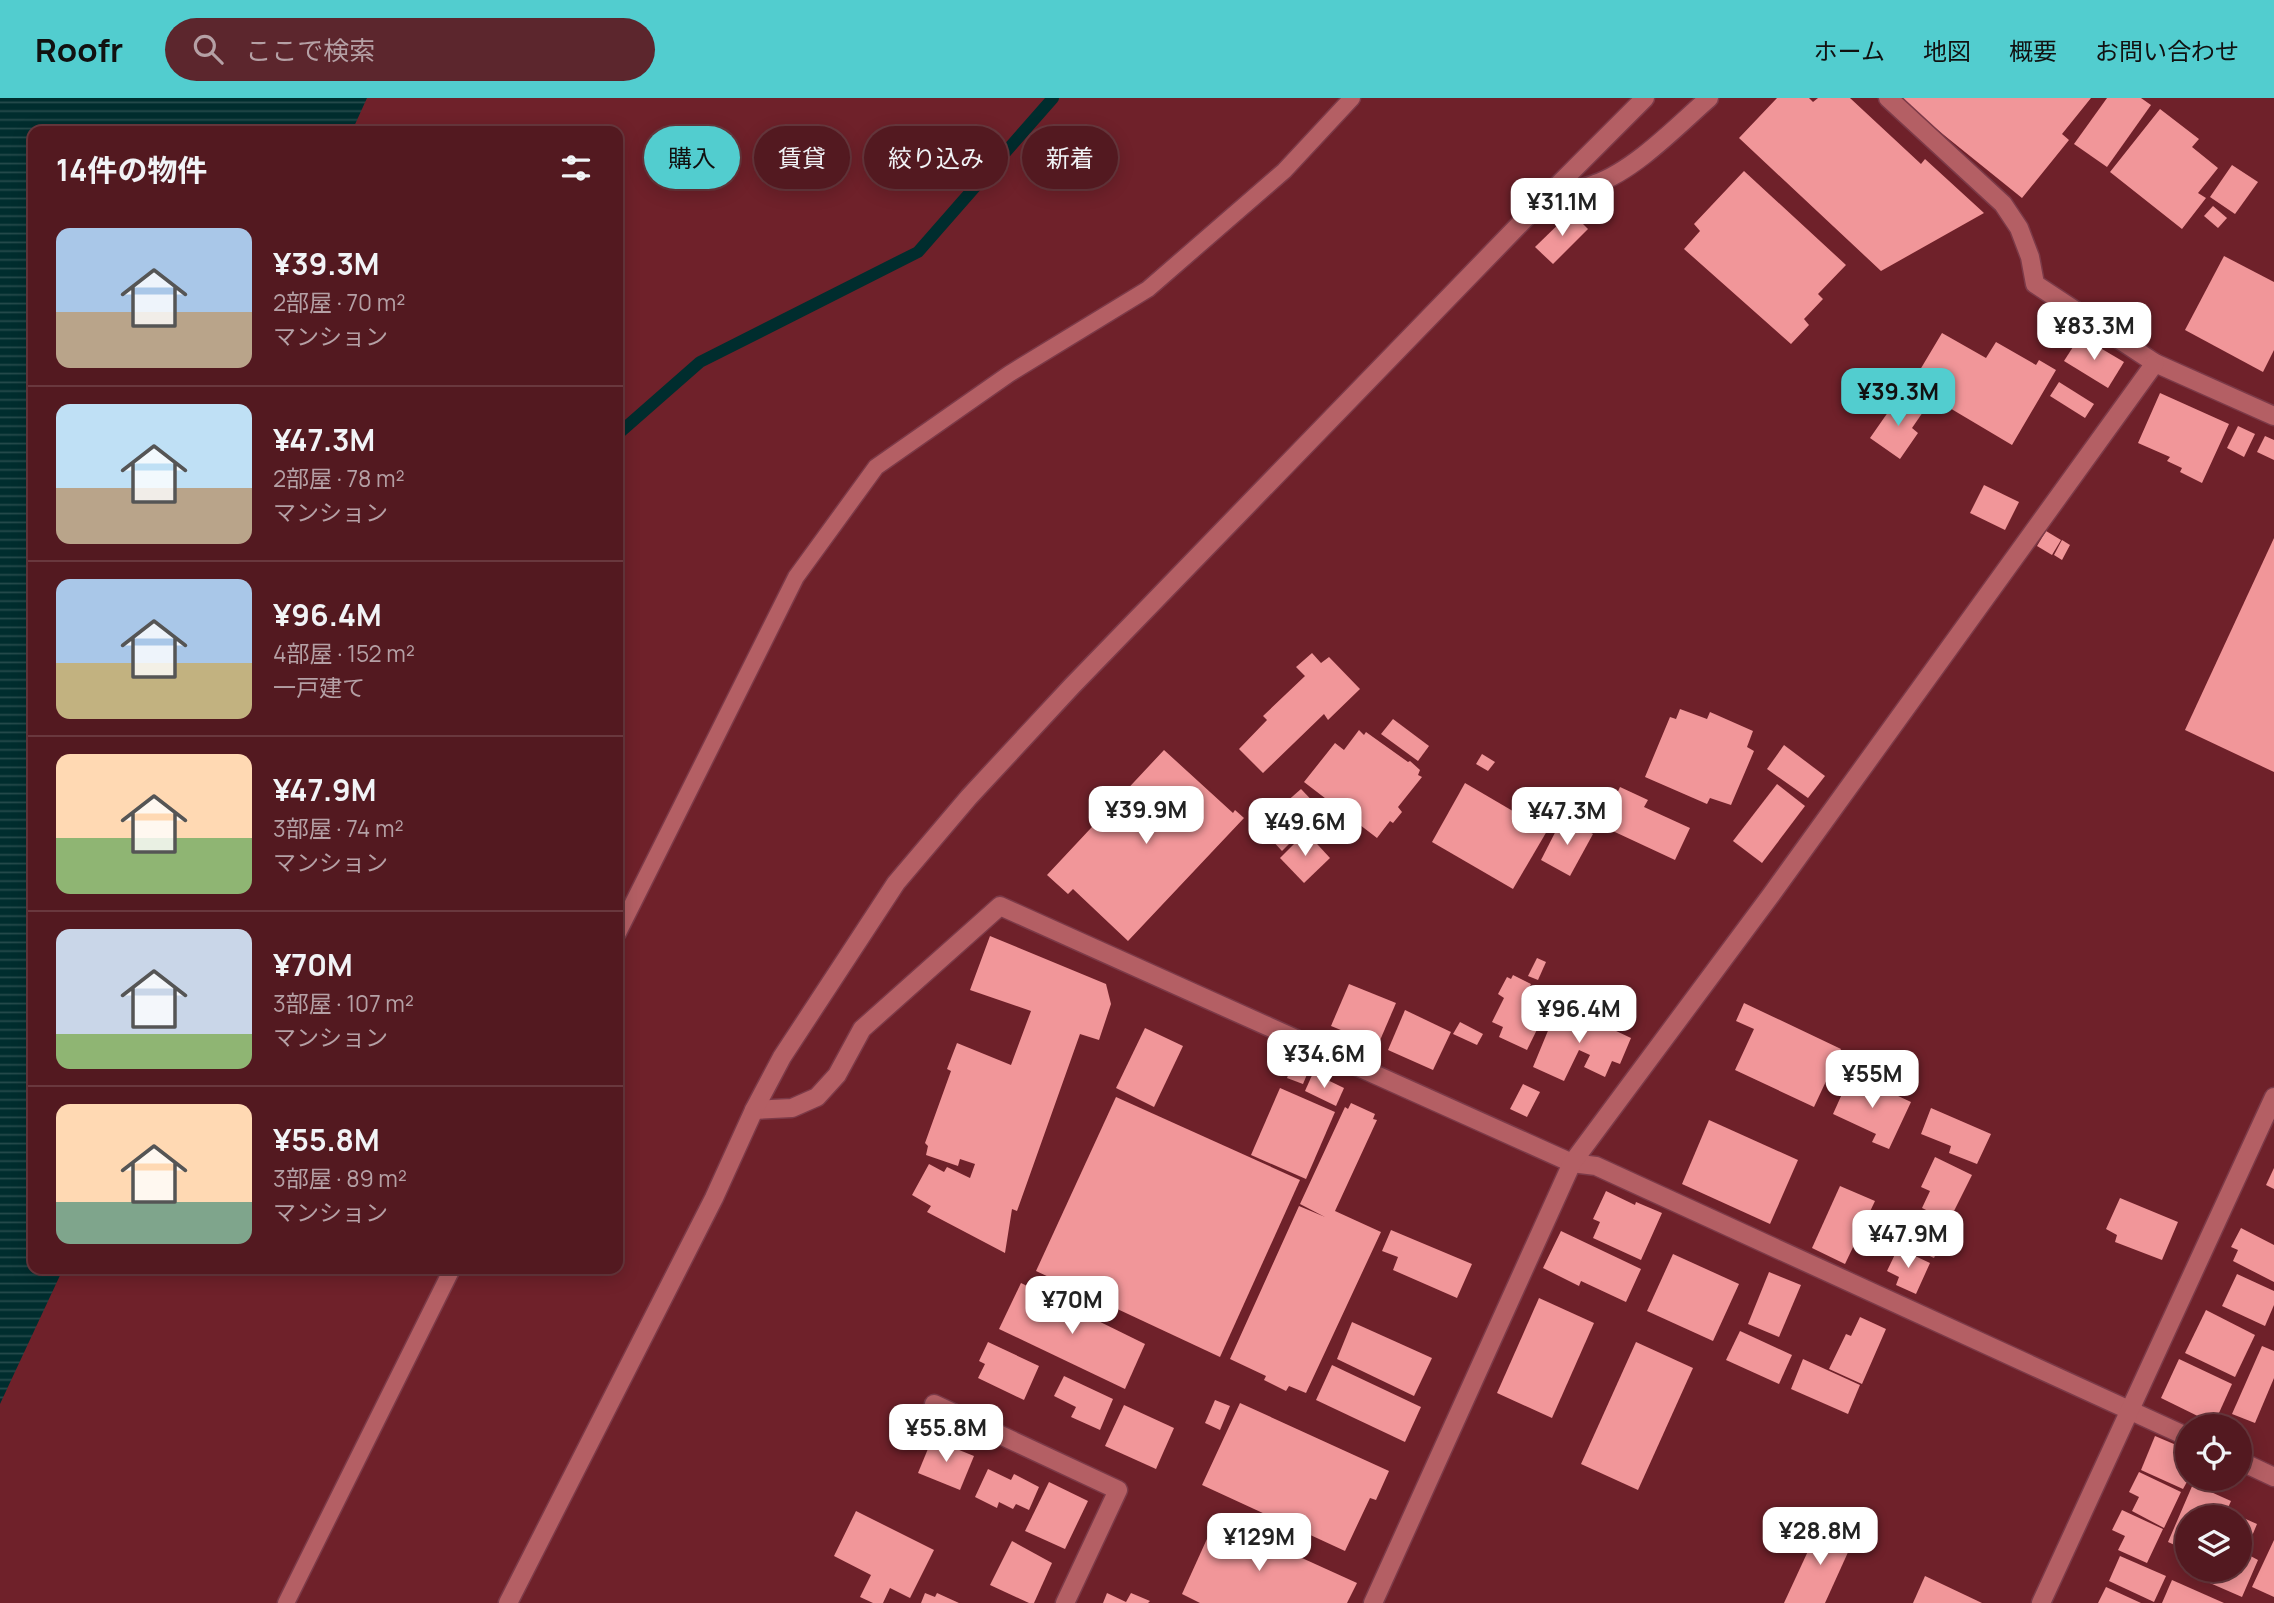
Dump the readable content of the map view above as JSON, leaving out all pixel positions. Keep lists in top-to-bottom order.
{
  "page": {
    "header": "Roofr",
    "search": "ここで検索",
    "nav": [
      "ホーム",
      "地図",
      "概要",
      "お問い合わせ"
    ],
    "chip": [
      "購入",
      "賃貸",
      "絞り込み",
      "新着"
    ],
    "heading": "14件の物件",
    "price": [
      "¥31.1M",
      "¥83.3M",
      "¥39.3M",
      "¥39.9M",
      "¥47.3M",
      "¥49.6M",
      "¥96.4M",
      "¥34.6M",
      "¥55M",
      "¥47.9M",
      "¥70M",
      "¥55.8M",
      "¥28.8M",
      "¥129M"
    ],
    "list": [
      {
        "name": "¥39.3M",
        "note": "2部屋 · 70 m² · マンション"
      },
      {
        "name": "¥47.3M",
        "note": "2部屋 · 78 m² · マンション"
      },
      {
        "name": "¥96.4M",
        "note": "4部屋 · 152 m² · 一戸建て"
      },
      {
        "name": "¥47.9M",
        "note": "3部屋 · 74 m² · マンション"
      },
      {
        "name": "¥70M",
        "note": "3部屋 · 107 m² · マンション"
      },
      {
        "name": "¥55.8M",
        "note": "3部屋 · 89 m² · マンション"
      }
    ]
  }
}
